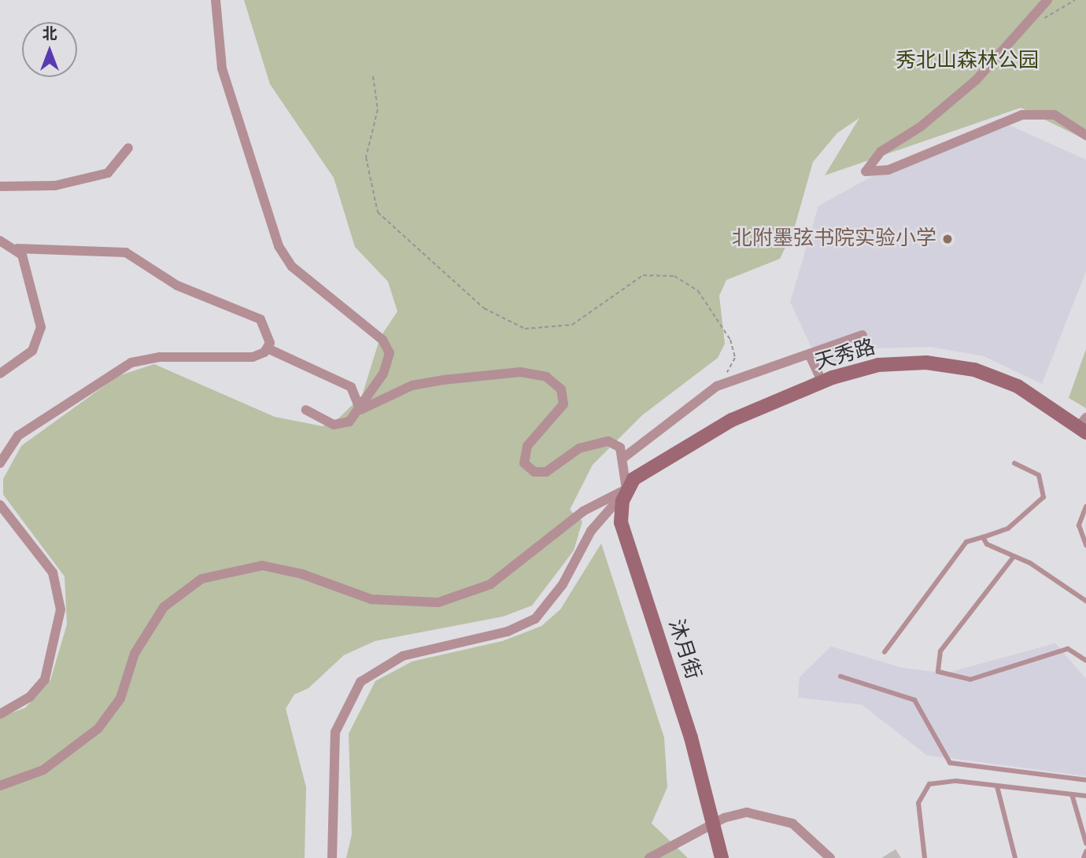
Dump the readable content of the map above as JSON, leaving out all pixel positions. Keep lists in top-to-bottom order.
{
  "streets": {
    "main road": ["天秀路", "沐月街"]
  },
  "crossings": [
    ["天秀路", "沐月街"]
  ],
  "parks": ["秀北山森林公园"],
  "places": ["北附墨弦书院实验小学"],
  "north": "top"
}
